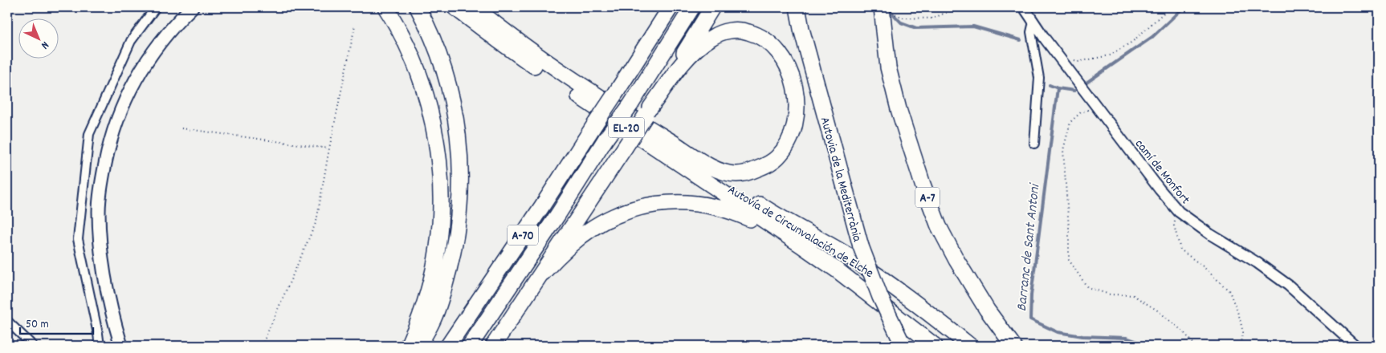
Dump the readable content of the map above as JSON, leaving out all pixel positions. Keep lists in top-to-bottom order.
{
  "streets": {
    "highway": [
      "EL-20",
      "Autovia de la Mediterrània",
      "A-7",
      "Autovía de Circunvalación de Elche",
      "A-70"
    ],
    "street": ["camí de Monfort"]
  },
  "crossings": [
    ["EL-20", "Autovía de Circunvalación de Elche"],
    ["EL-20", "A-70"],
    ["Autovía de Circunvalación de Elche", "A-70"]
  ],
  "water": ["Barranc de Sant Antoni"],
  "scale_bar": "50 m",
  "north": "bottom right"
}
